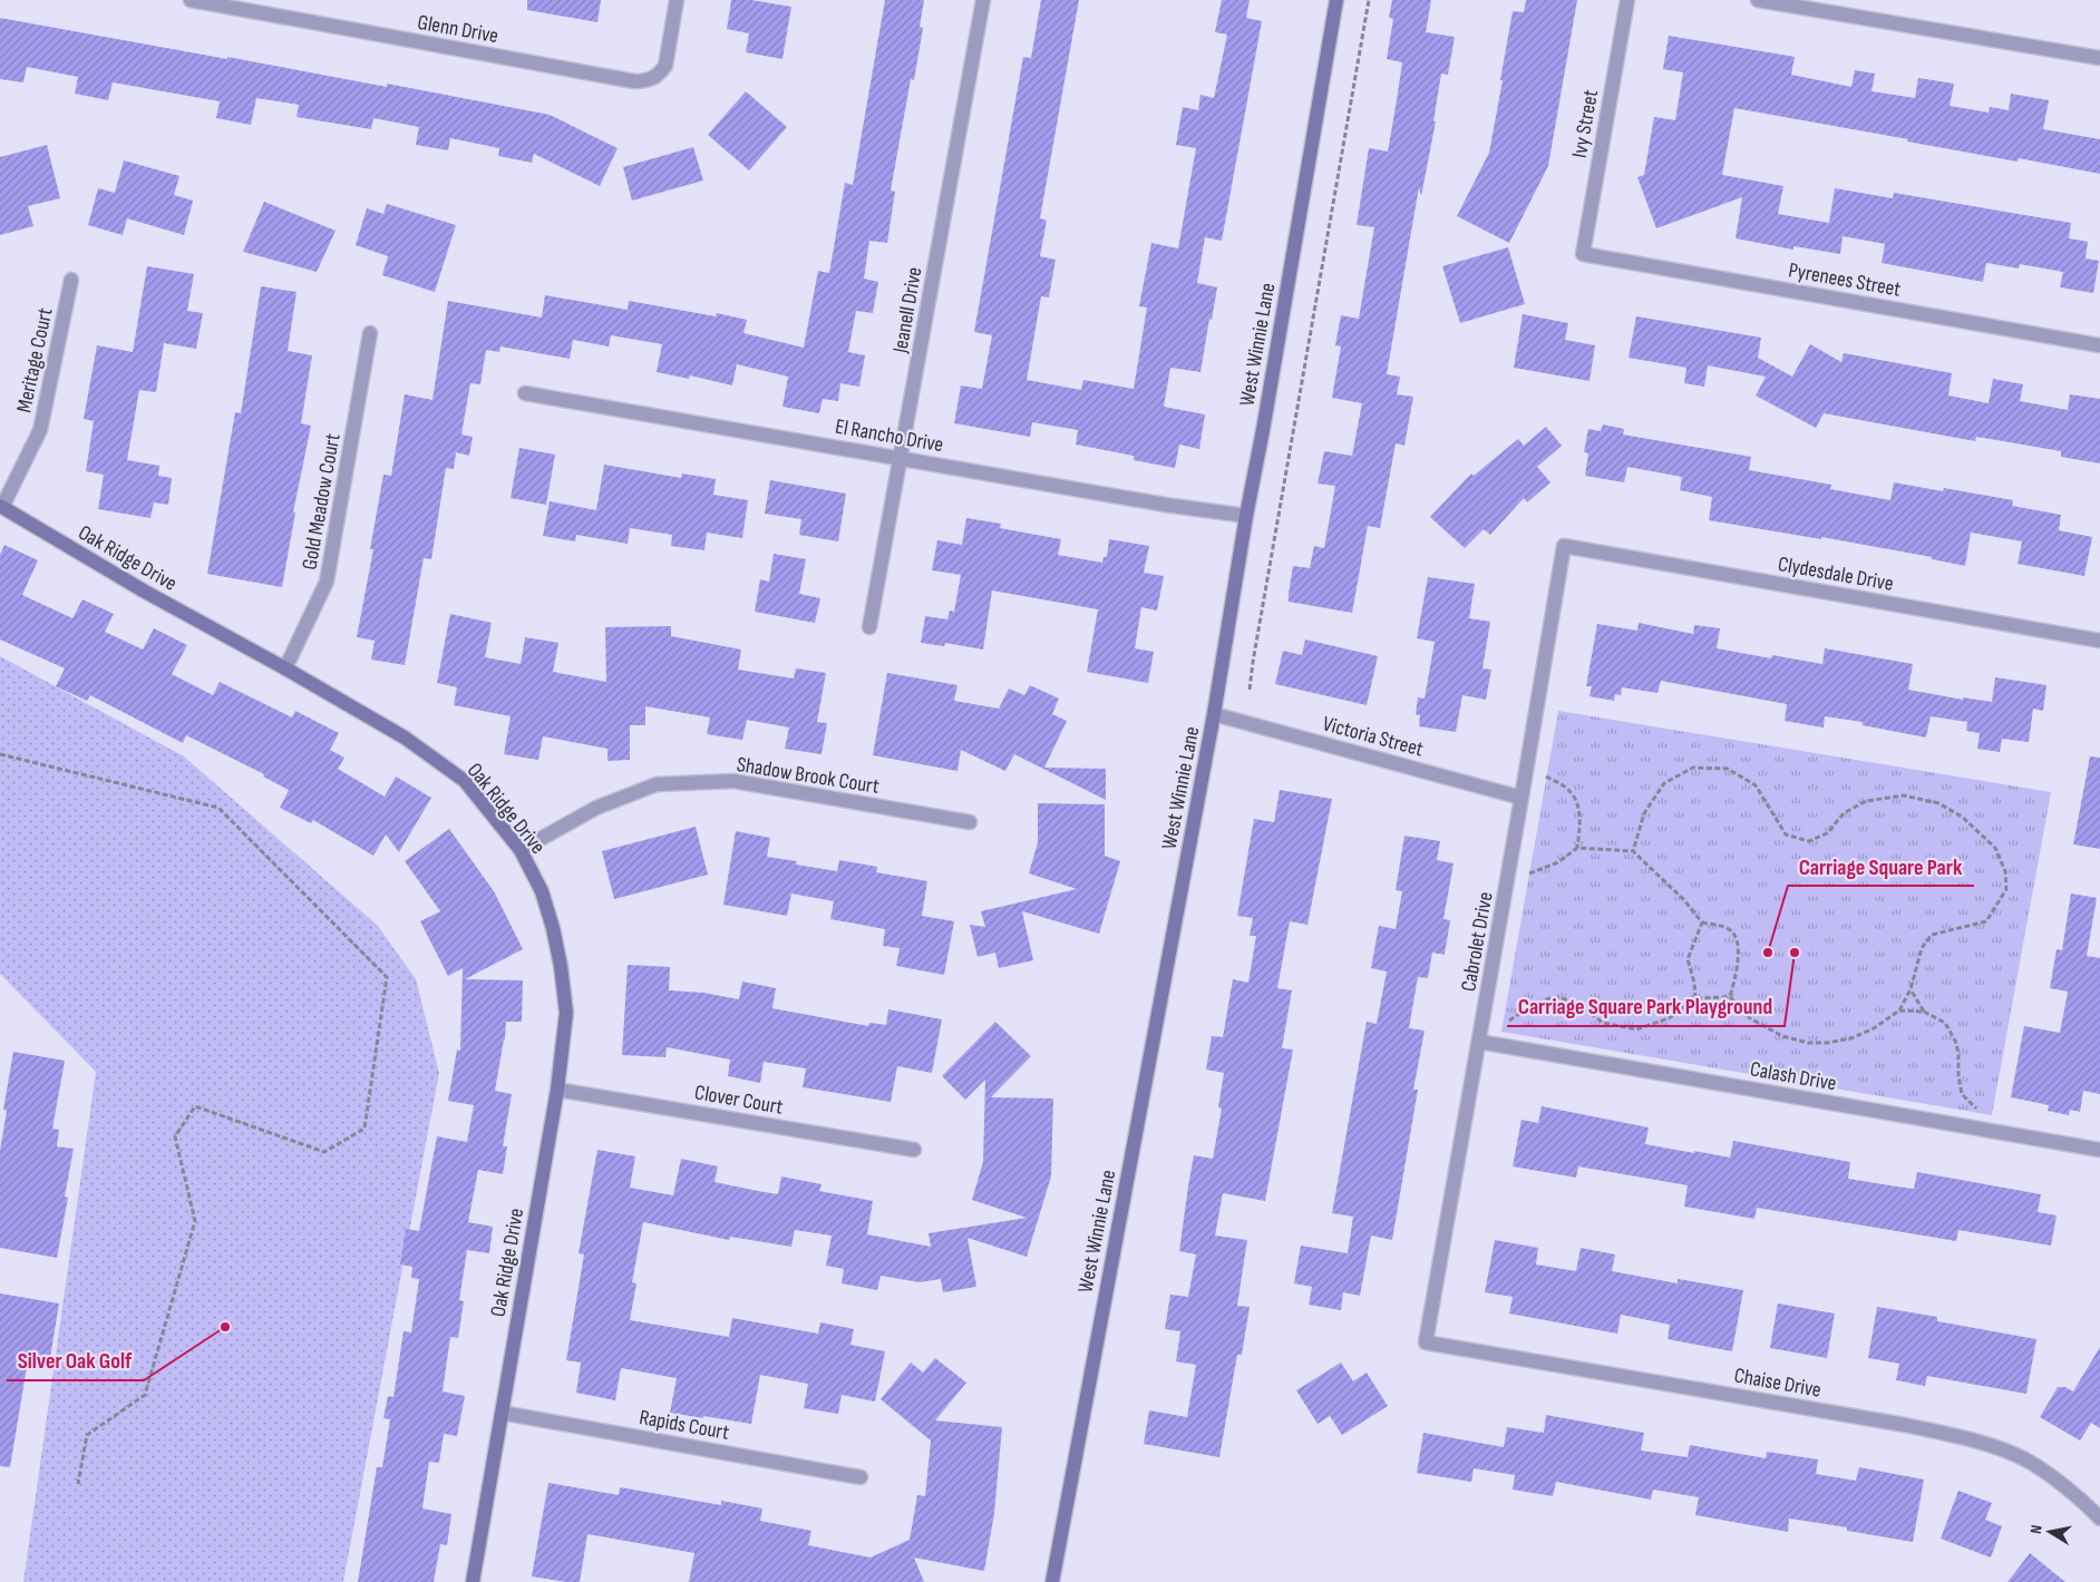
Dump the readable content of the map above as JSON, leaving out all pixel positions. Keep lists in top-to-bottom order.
{
  "streets": {
    "street": [
      "Glenn Drive",
      "Ivy Street",
      "Pyrenees Street",
      "Jeanell Drive",
      "West Winnie Lane",
      "Meritage Court",
      "El Rancho Drive",
      "Gold Meadow Court",
      "Oak Ridge Drive",
      "Clydesdale Drive",
      "Victoria Street",
      "Shadow Brook Court",
      "Cabrolet Drive",
      "Calash Drive",
      "Clover Court",
      "Chaise Drive",
      "Rapids Court"
    ]
  },
  "crossings": [
    ["Ivy Street", "Pyrenees Street"],
    ["Jeanell Drive", "El Rancho Drive"],
    ["West Winnie Lane", "El Rancho Drive"],
    ["West Winnie Lane", "Victoria Street"],
    ["Meritage Court", "Oak Ridge Drive"],
    ["Gold Meadow Court", "Oak Ridge Drive"],
    ["Oak Ridge Drive", "Shadow Brook Court"],
    ["Oak Ridge Drive", "Clover Court"],
    ["Oak Ridge Drive", "Rapids Court"],
    ["Clydesdale Drive", "Cabrolet Drive"],
    ["Victoria Street", "Cabrolet Drive"],
    ["Cabrolet Drive", "Calash Drive"],
    ["Cabrolet Drive", "Chaise Drive"]
  ],
  "places": ["Carriage Square Park", "Carriage Square Park Playground", "Silver Oak Golf"],
  "north": "left"
}
